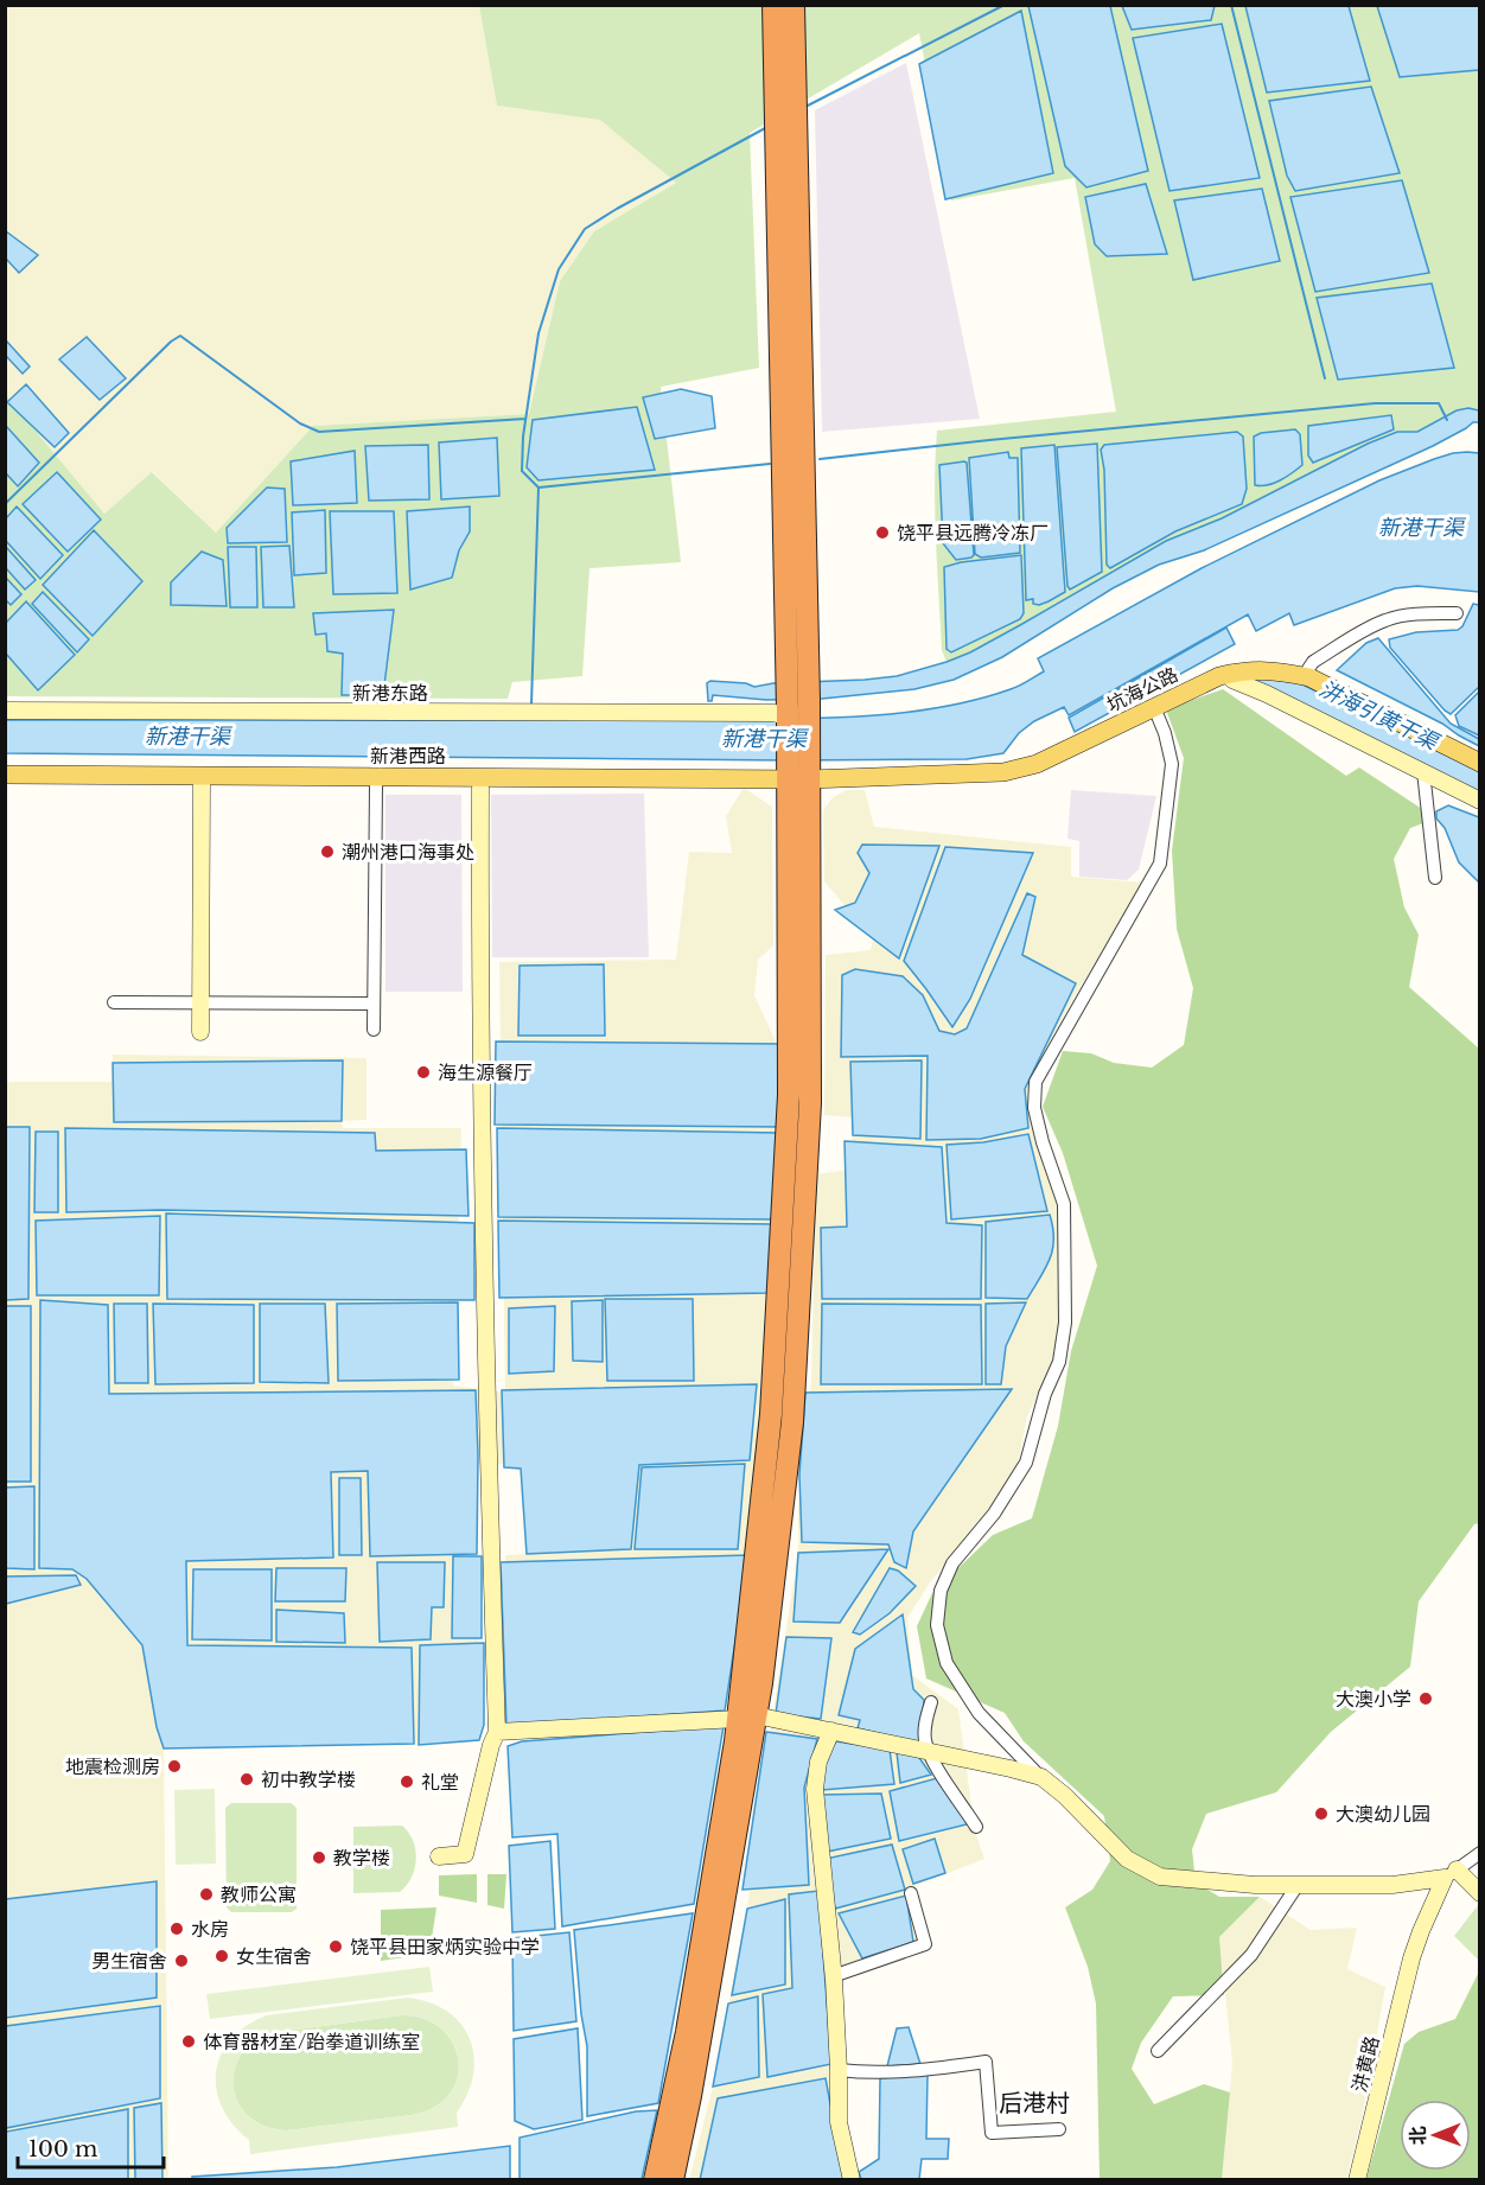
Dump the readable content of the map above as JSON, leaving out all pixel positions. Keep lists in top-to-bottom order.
{
  "streets": {
    "main road": ["坑海公路", "新港西路"],
    "street": ["新港东路", "汫黄路"]
  },
  "crossings": [
    ["坑海公路", "新港西路"]
  ],
  "districts": ["后港村"],
  "water": ["新港干渠", "汫海引黄干渠"],
  "places": [
    "饶平县远腾冷冻厂",
    "潮州港口海事处",
    "海生源餐厅",
    "大澳小学",
    "地震检测房",
    "初中教学楼",
    "礼堂",
    "大澳幼儿园",
    "教学楼",
    "教师公寓",
    "水房",
    "饶平县田家炳实验中学",
    "女生宿舍",
    "男生宿舍",
    "体育器材室/跆拳道训练室"
  ],
  "scale_bar": "100 m",
  "north": "left"
}
